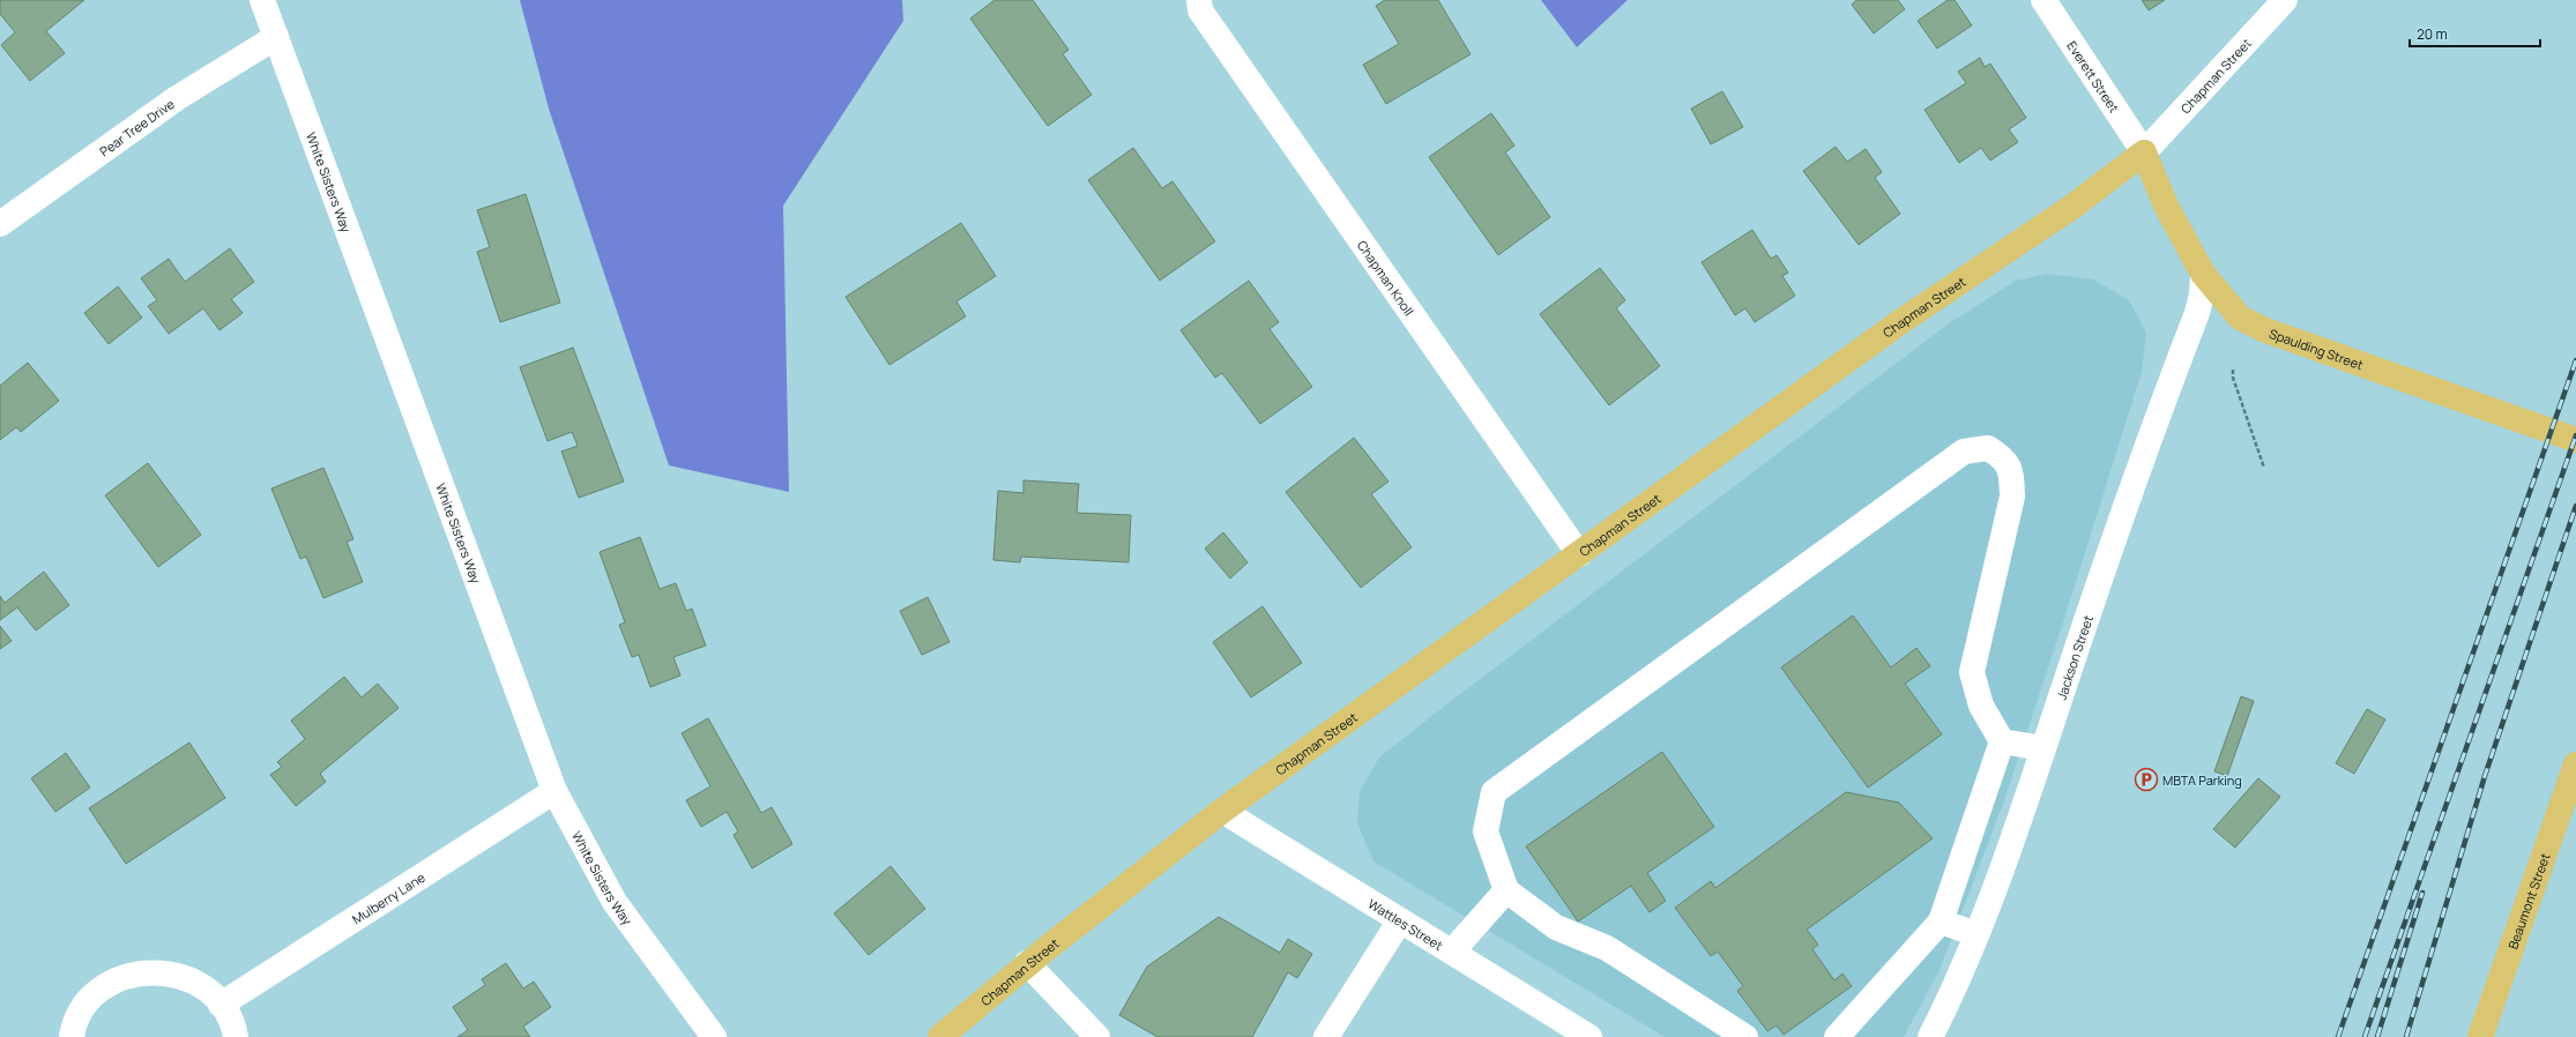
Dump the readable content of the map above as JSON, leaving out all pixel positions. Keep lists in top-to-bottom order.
{
  "streets": {
    "main road": ["Chapman Street", "Spaulding Street", "Beaumont Street"],
    "street": [
      "Everett Street",
      "Pear Tree Drive",
      "White Sisters Way",
      "Chapman Knoll",
      "Jackson Street",
      "Mulberry Lane",
      "Wattles Street"
    ]
  },
  "crossings": [
    ["Everett Street", "Chapman Street"],
    ["Everett Street", "Spaulding Street"],
    ["Chapman Street", "Chapman Knoll"],
    ["Chapman Street", "Spaulding Street"],
    ["Chapman Street", "Wattles Street"],
    ["Pear Tree Drive", "White Sisters Way"],
    ["White Sisters Way", "Mulberry Lane"],
    ["Spaulding Street", "Jackson Street"]
  ],
  "places": {
    "parking": ["MBTA Parking"]
  },
  "scale_bar": "20 m"
}
